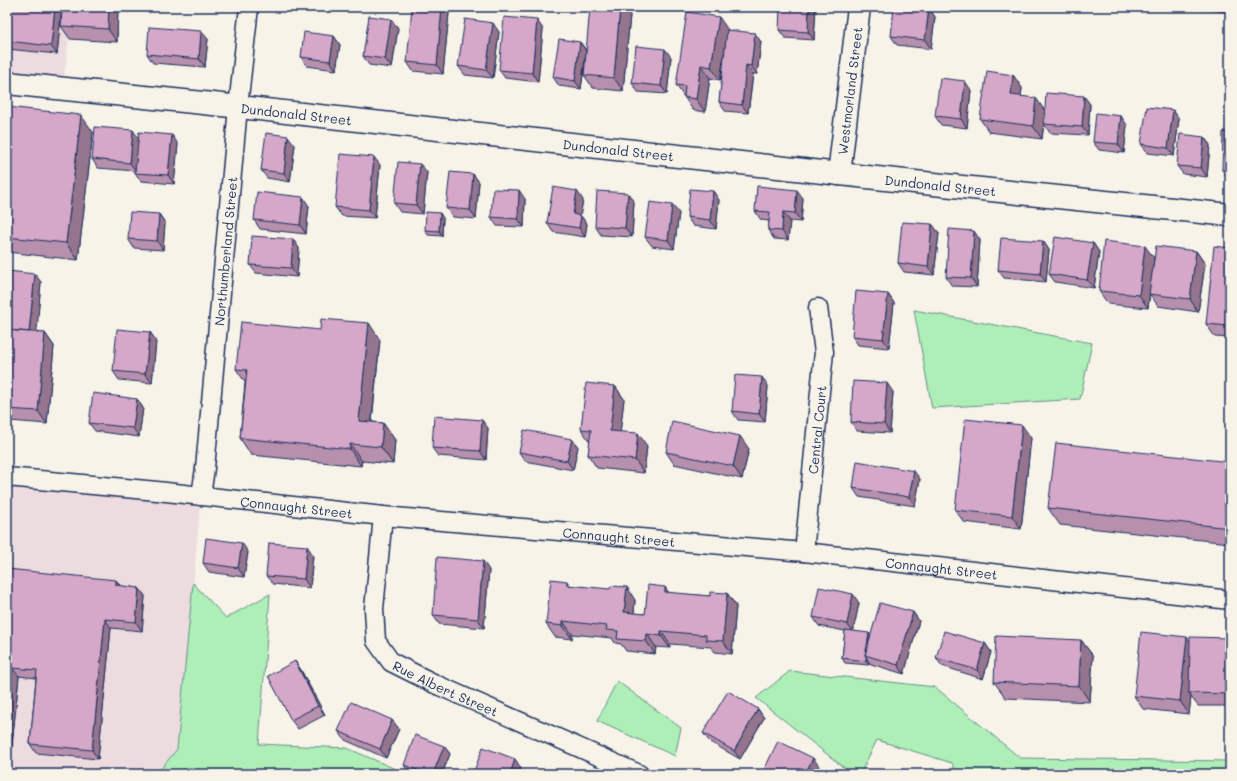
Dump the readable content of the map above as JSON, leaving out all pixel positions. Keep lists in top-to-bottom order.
{
  "streets": {
    "street": [
      "Westmorland Street",
      "Dundonald Street",
      "Northumberland Street",
      "Central Court",
      "Connaught Street",
      "Rue Albert Street"
    ]
  },
  "crossings": [
    ["Westmorland Street", "Dundonald Street"],
    ["Dundonald Street", "Northumberland Street"],
    ["Northumberland Street", "Connaught Street"],
    ["Central Court", "Connaught Street"],
    ["Connaught Street", "Rue Albert Street"]
  ]
}
